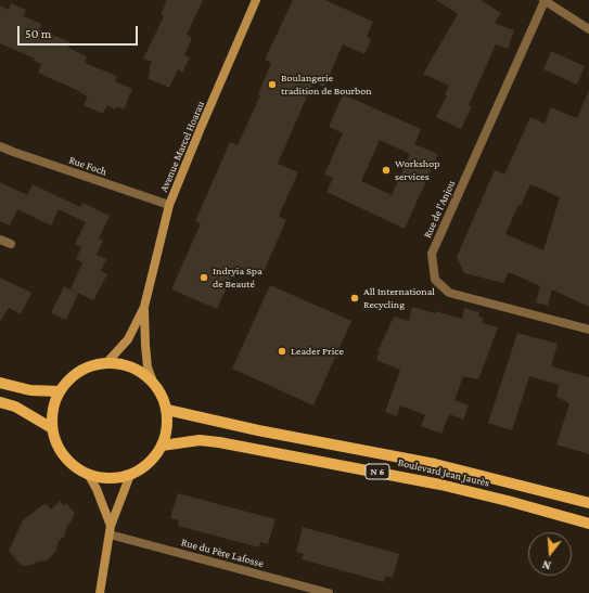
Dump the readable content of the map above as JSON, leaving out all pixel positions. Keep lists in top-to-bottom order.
{
  "streets": {
    "main road": ["Avenue Marcel Hoarau", "N 6", "Boulevard Jean Jaurès"],
    "street": ["Rue Foch", "Rue de l'Anjou", "Rue du Père Lafosse"]
  },
  "crossings": [
    ["Avenue Marcel Hoarau", "Rue Foch"],
    ["Avenue Marcel Hoarau", "Boulevard Jean Jaurès"]
  ],
  "places": [
    "Boulangerie tradition de Bourbon",
    "Workshop services",
    "Indryia Spa de Beauté",
    "All International Recycling",
    "Leader Price"
  ],
  "scale_bar": "50 m",
  "north": "bottom"
}
